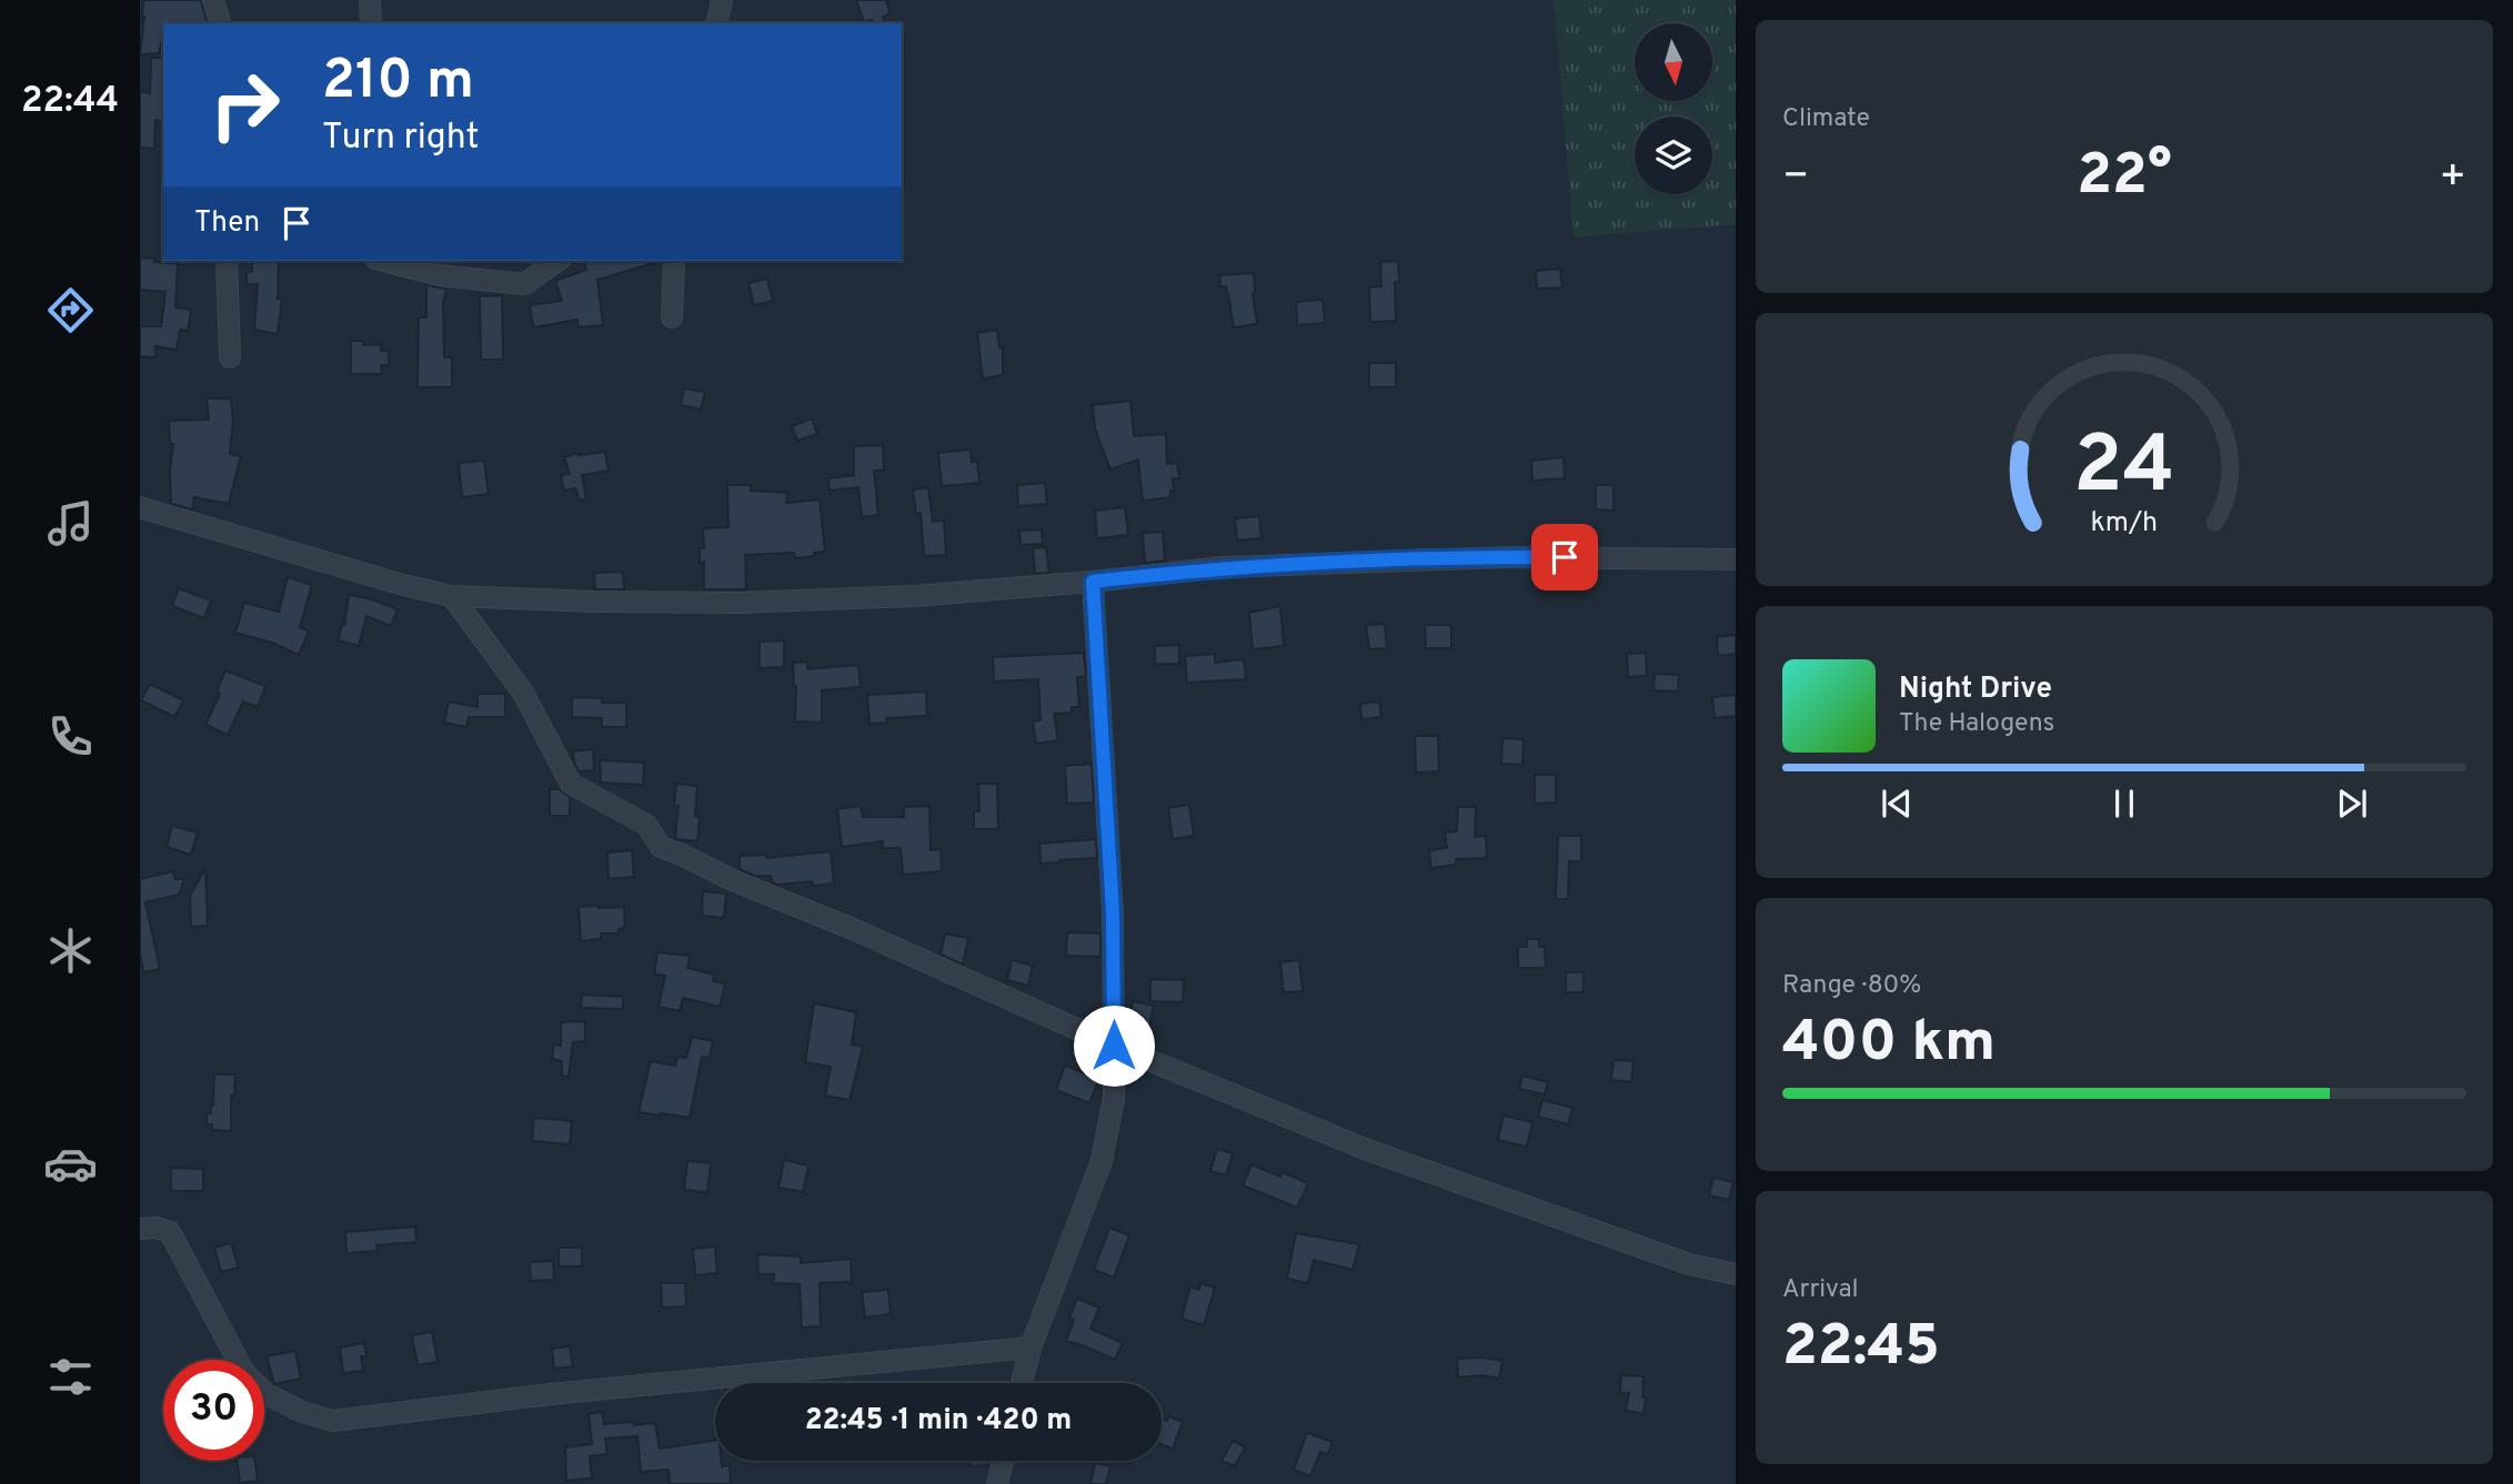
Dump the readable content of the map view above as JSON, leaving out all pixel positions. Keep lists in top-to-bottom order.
{
  "north": "bottom",
  "page": {
    "tabs": "22:44",
    "tile": [
      "Climate",
      ["Range · 80%", "400 km"],
      ["Arrival", "22:45"]
    ],
    "turn": ["210 m", "Turn right"],
    "heat": ["−", "22°", "+"],
    "then": "Then",
    "song": ["Night Drive", "The Halogens"],
    "limit": "30",
    "trip": "22:45 · 1 min · 420 m",
    "gauge": ["24", "km/h"]
  }
}
